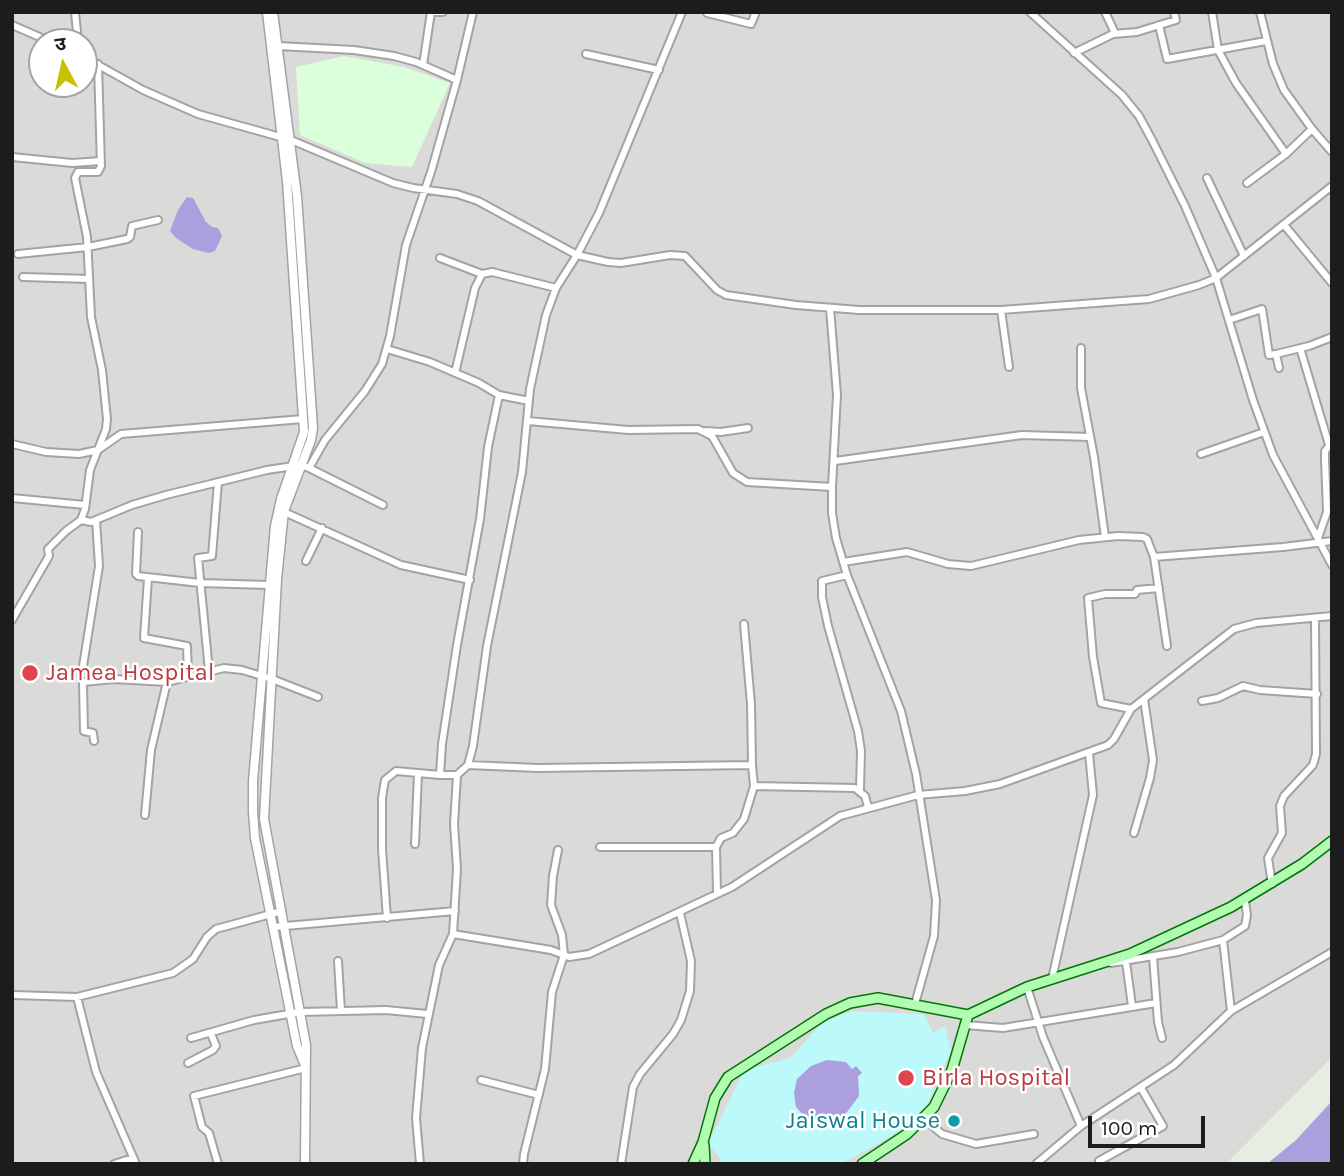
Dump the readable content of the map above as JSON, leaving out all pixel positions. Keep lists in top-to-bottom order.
{
  "places": ["Jamea Hospital", "Birla Hospital", "Jaiswal House"],
  "scale_bar": "100 m",
  "north": "top"
}
